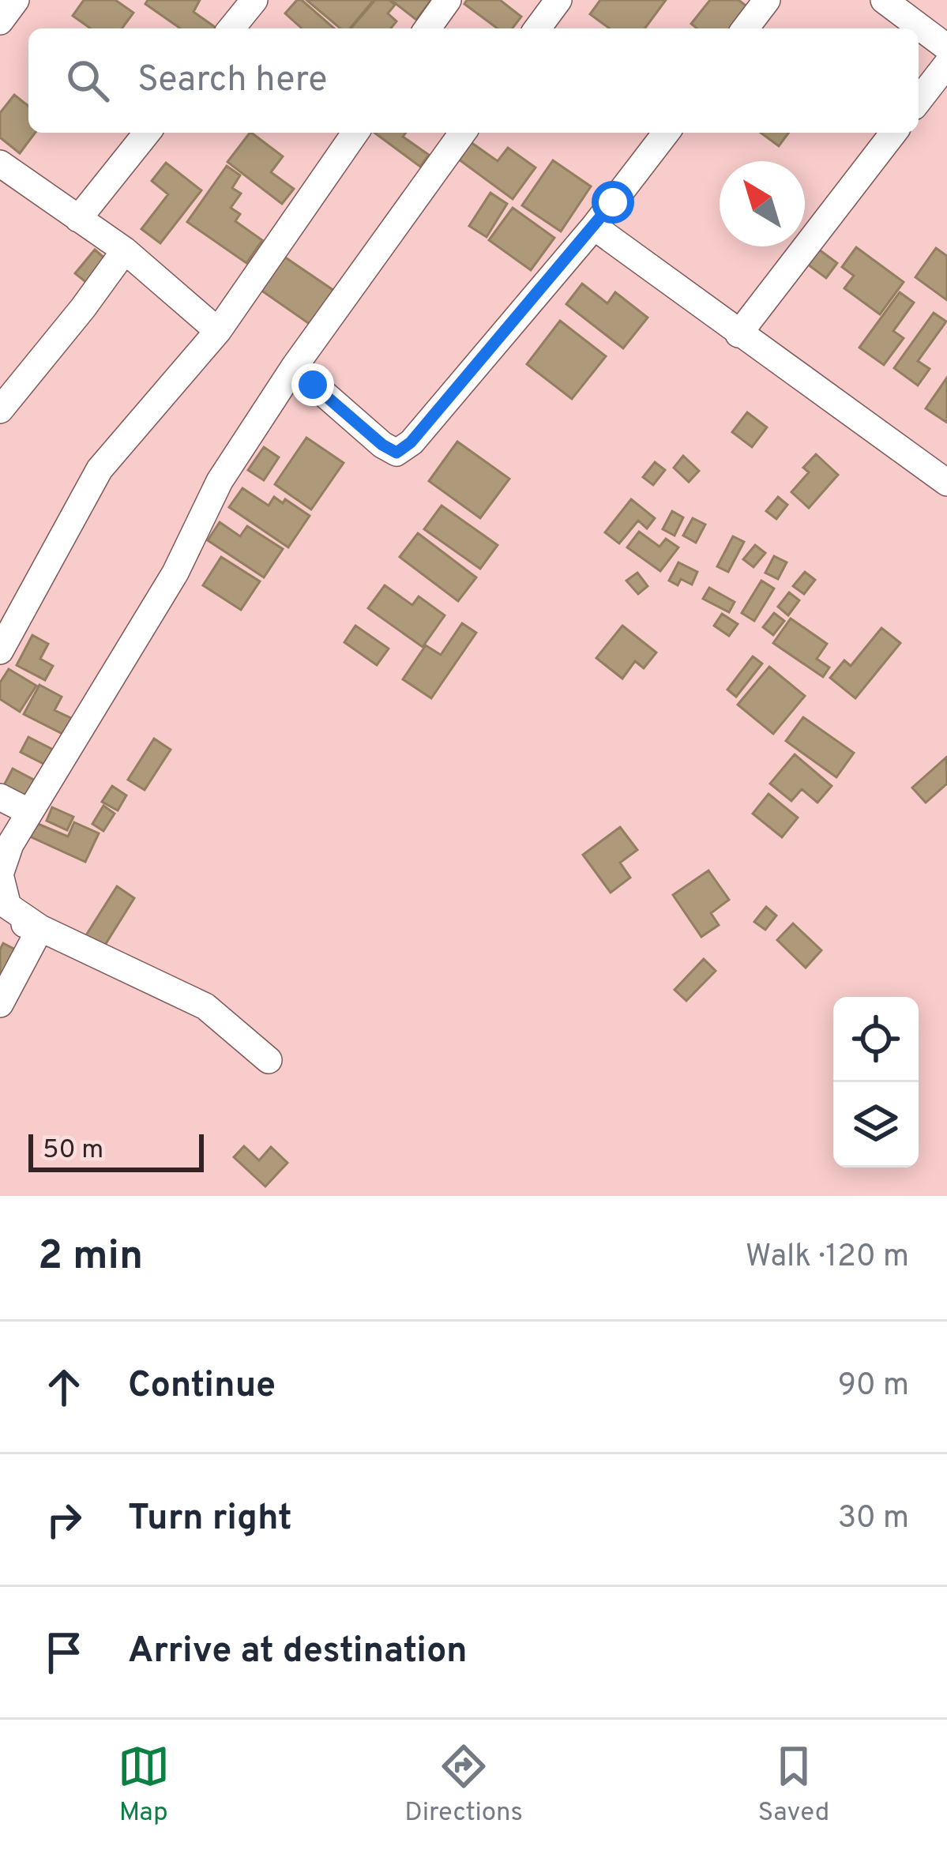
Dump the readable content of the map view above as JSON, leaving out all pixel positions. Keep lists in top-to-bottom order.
{
  "scale_bar": "50 m",
  "north": "top left",
  "page": {
    "search": "Search here",
    "scale": "50 m",
    "heading": ["2 min", "Walk · 120 m"],
    "list": [
      ["Continue", "90 m"],
      ["Turn right", "30 m"],
      "Arrive at destination"
    ],
    "nav": ["Map", "Directions", "Saved"]
  }
}
